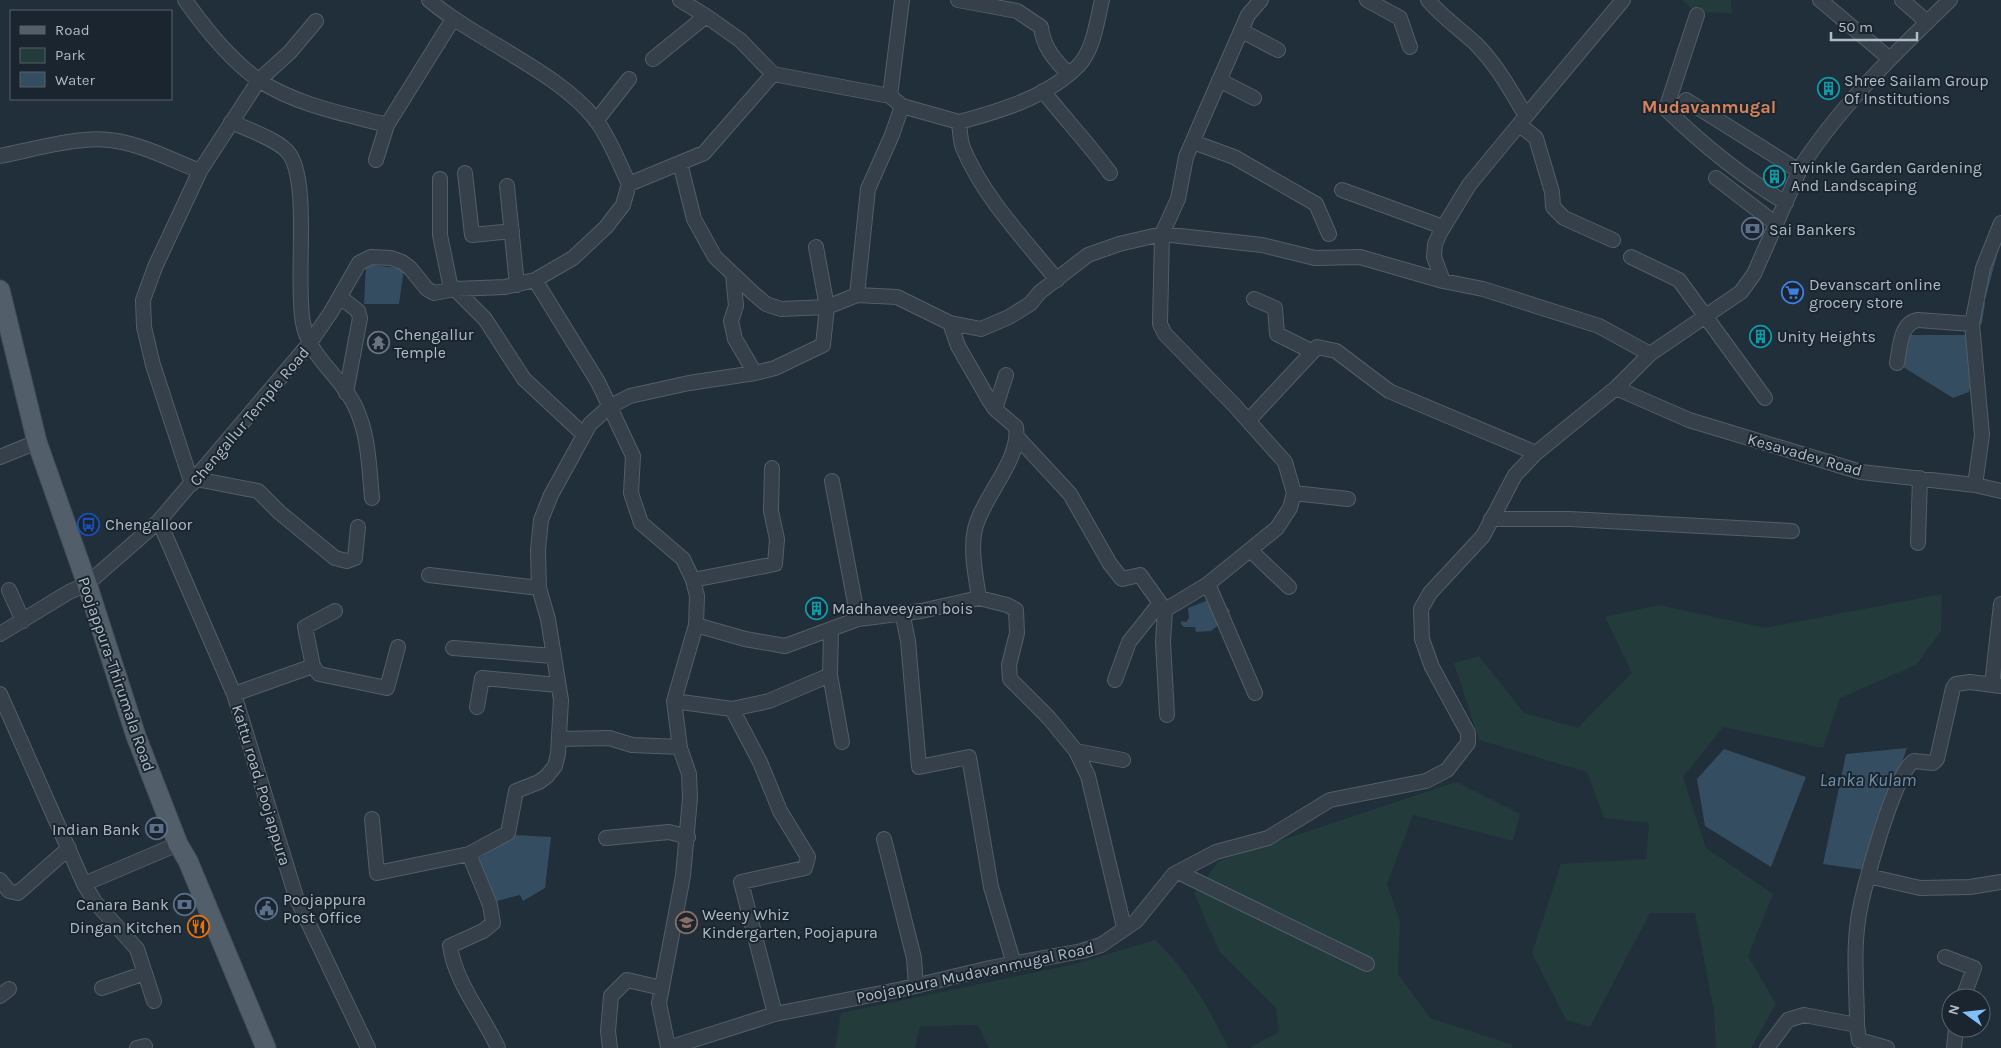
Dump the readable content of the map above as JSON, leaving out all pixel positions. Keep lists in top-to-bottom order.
{
  "streets": {
    "main road": ["Poojappura-Thirumala Road"],
    "street": [
      "Chengallur Temple Road",
      "Kesavadev Road",
      "Kattu road, Poojappura",
      "Poojappura Mudavanmugal Road"
    ]
  },
  "crossings": [
    ["Chengallur Temple Road", "Poojappura-Thirumala Road"],
    ["Chengallur Temple Road", "Kattu road, Poojappura"],
    ["Kesavadev Road", "Poojappura Mudavanmugal Road"]
  ],
  "districts": ["Mudavanmugal"],
  "water": ["Lanka Kulam"],
  "places": {
    "building": [
      "Shree Sailam Group Of Institutions",
      "Twinkle Garden Gardening And Landscaping",
      "Unity Heights",
      "Madhaveeyam bois"
    ],
    "bank": ["Sai Bankers", "Indian Bank", "Canara Bank"],
    "supermarket": ["Devanscart online grocery store"],
    "temple": ["Chengallur Temple"],
    "bus stop": ["Chengalloor"],
    "public building": ["Poojappura Post Office"],
    "school or university": ["Weeny Whiz Kindergarten, Poojapura"],
    "restaurant": ["Dingan Kitchen"]
  },
  "legend": ["Road", "Park", "Water"],
  "scale_bar": "50 m",
  "north": "left"
}
